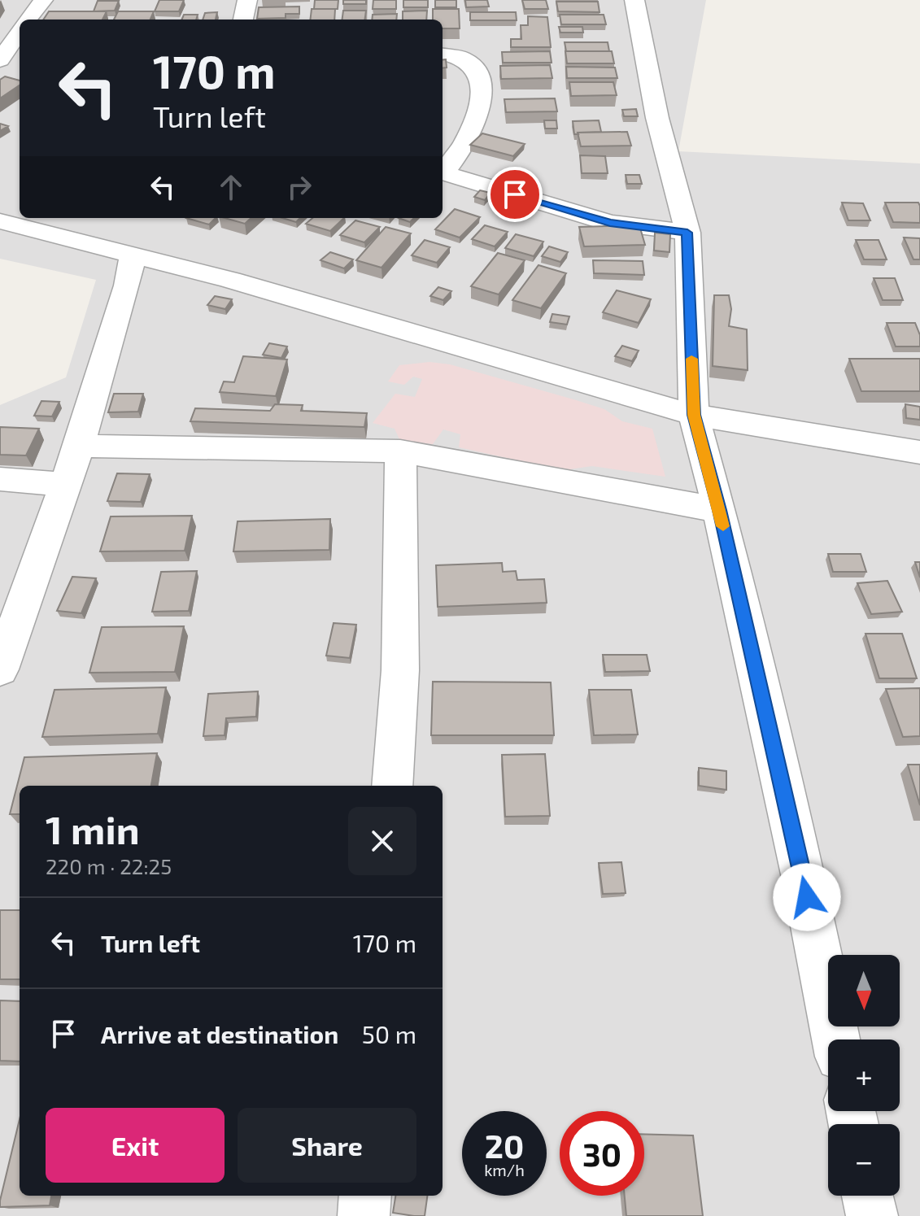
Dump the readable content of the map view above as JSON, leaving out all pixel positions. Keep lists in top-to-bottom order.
{
  "north": "bottom",
  "page": {
    "turn": ["170 m", "Turn left"],
    "heading": ["1 min", "220 m · 22:25"],
    "list": [
      {
        "name": "Turn left",
        "value": "170 m"
      },
      {
        "name": "Arrive at destination",
        "value": "50 m"
      }
    ],
    "map_buttons": ["+", "−"],
    "buttons": ["Exit", "Share"],
    "speed": "20 km/h",
    "limit": "30"
  }
}
